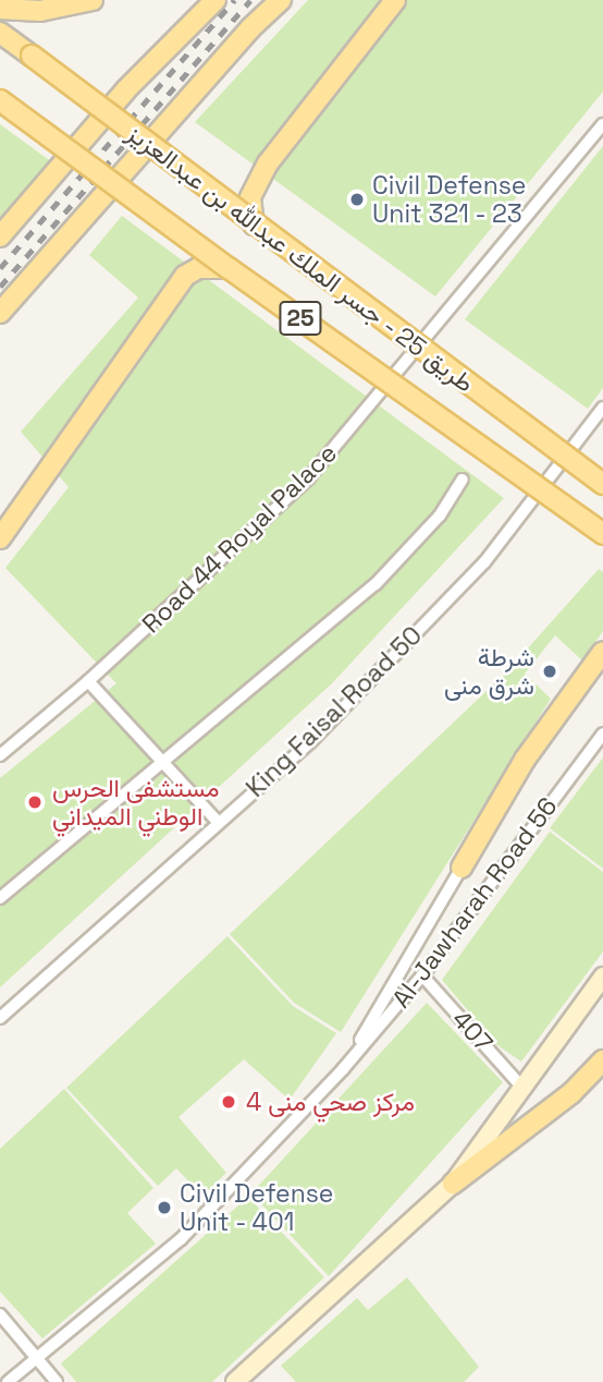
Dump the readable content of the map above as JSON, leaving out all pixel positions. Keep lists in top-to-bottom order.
{
  "streets": {
    "main road": ["طريق 25 - جسر الملك عبدالله بن عبدالعزيز", "25"],
    "street": [
      "Road 44 Royal Palace",
      "King Faisal Road 50",
      "Al-Jawharah Road 56",
      "407"
    ]
  },
  "crossings": [
    ["Al-Jawharah Road 56", "407"]
  ],
  "places": [
    "Civil Defense Unit 321 - 23",
    "شرطة شرق منى",
    "مستشفى الحرس الوطني الميداني",
    "مركز صحي منى 4",
    "Civil Defense Unit - 401"
  ]
}
